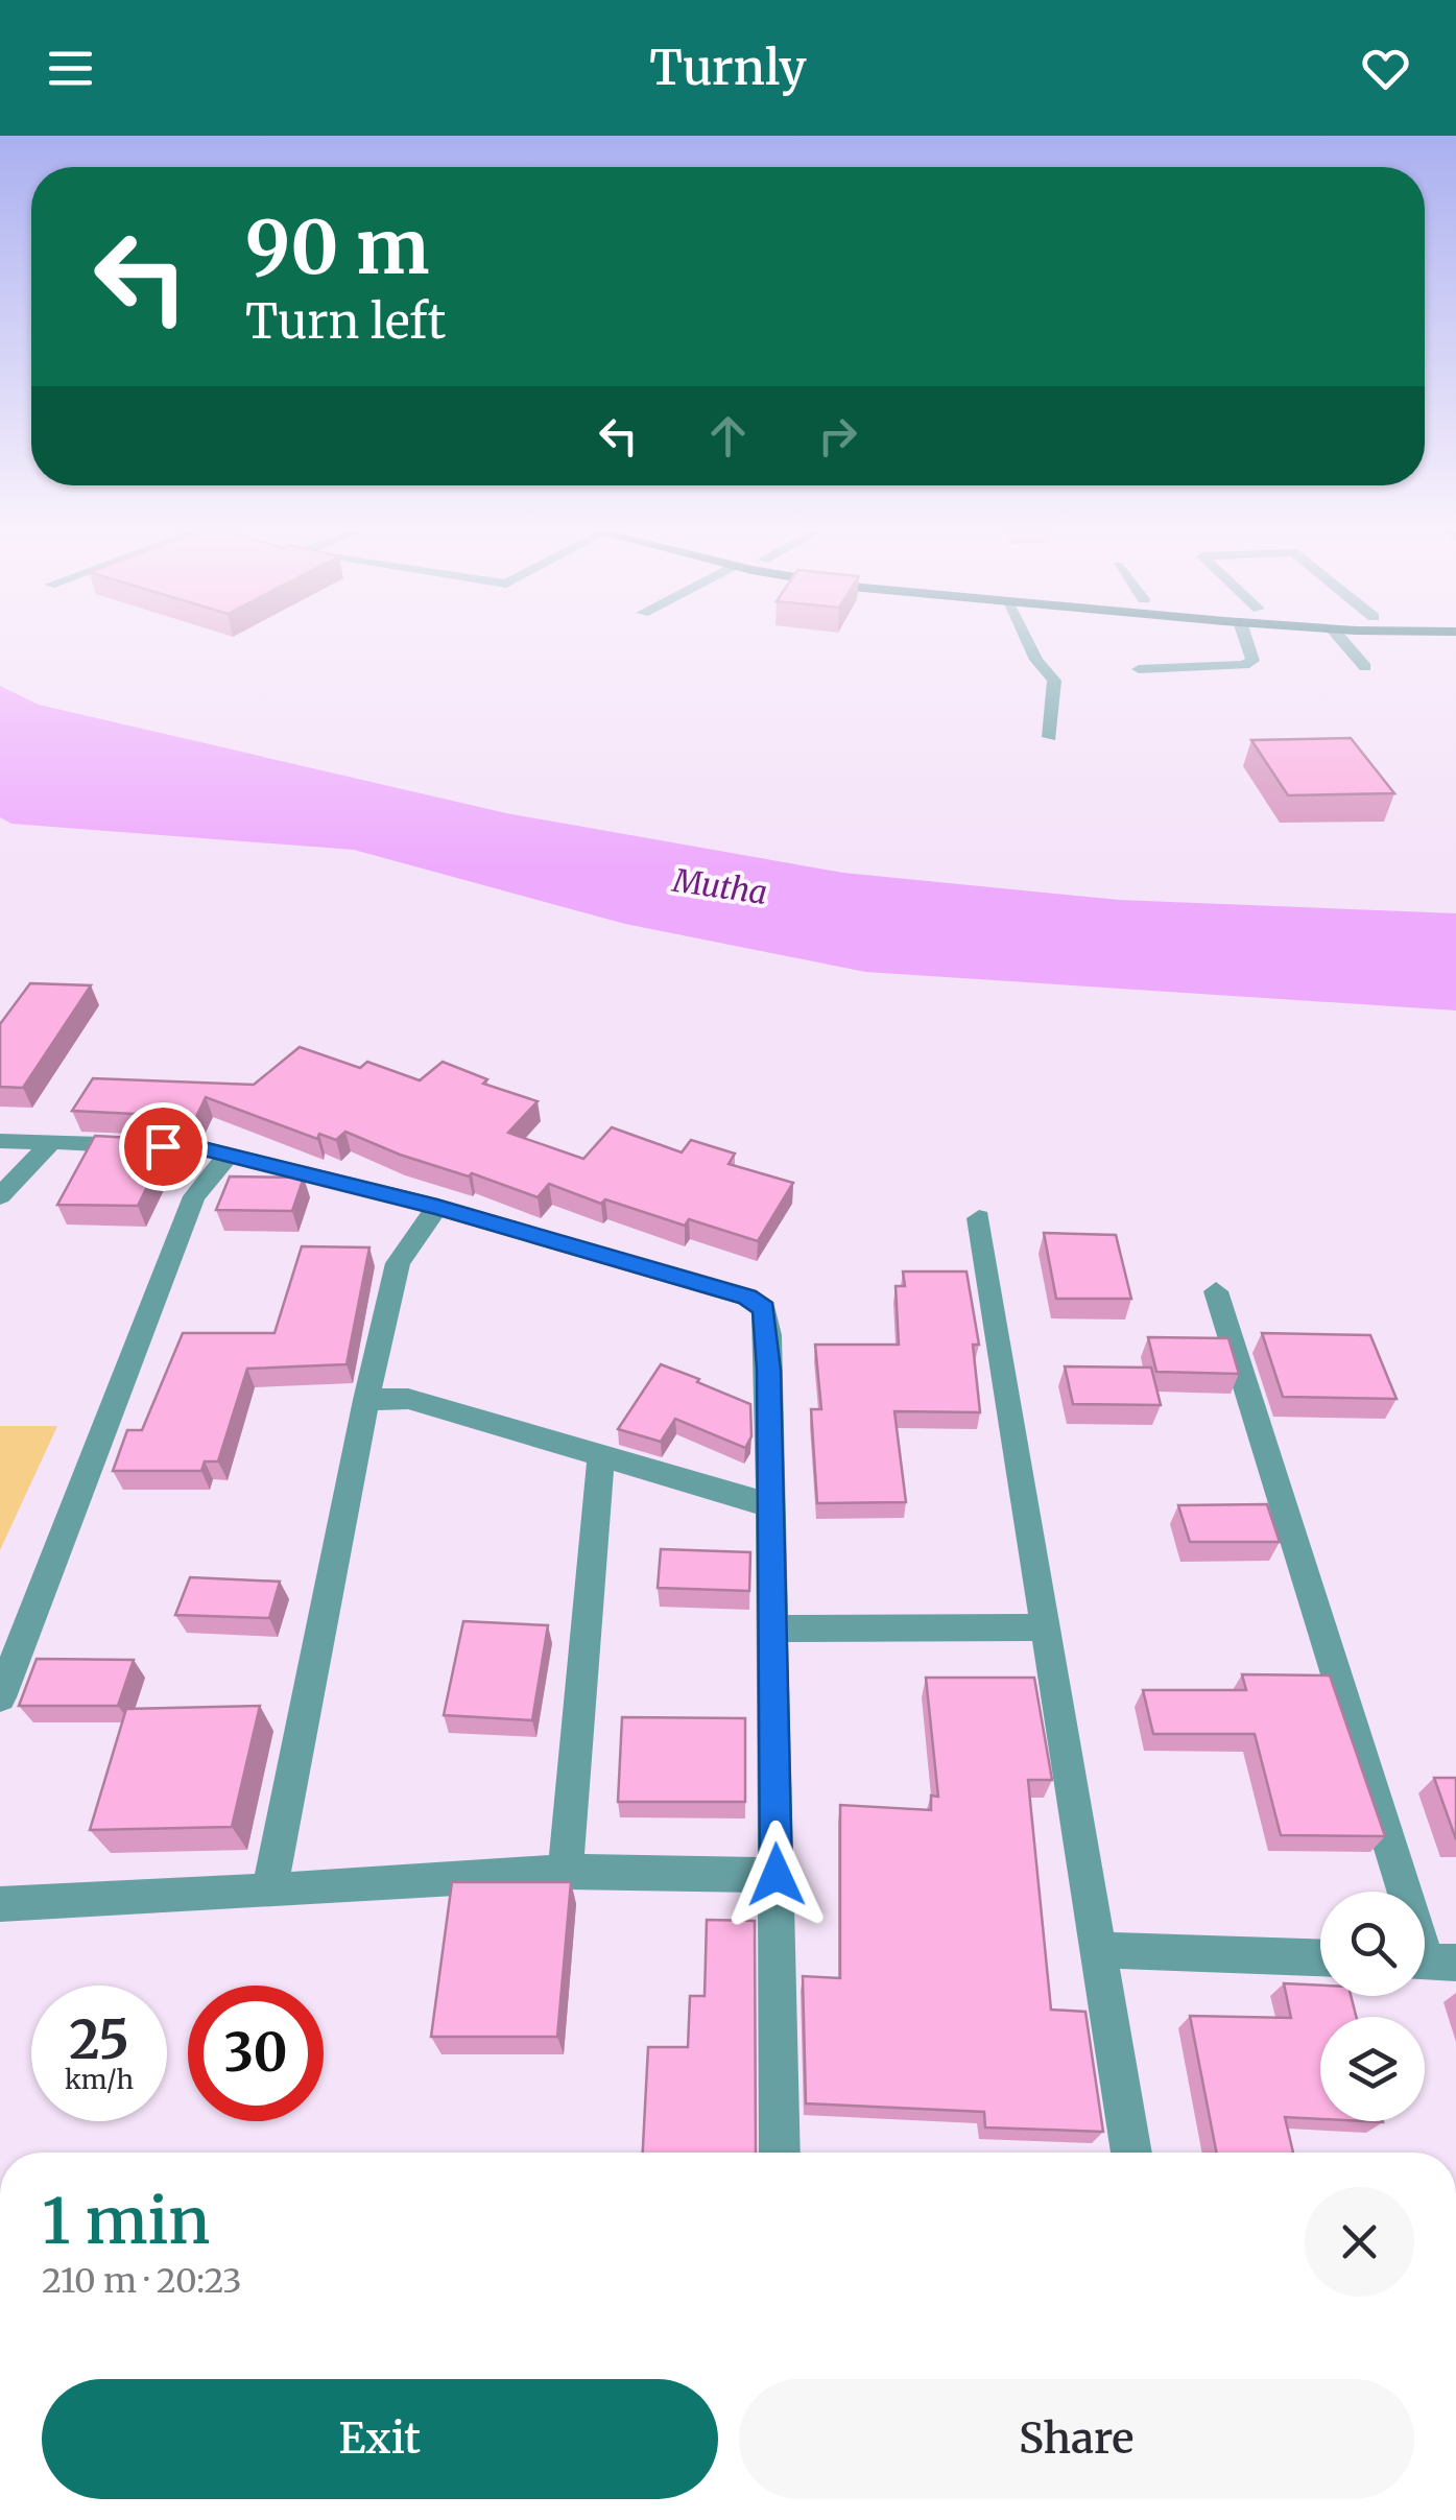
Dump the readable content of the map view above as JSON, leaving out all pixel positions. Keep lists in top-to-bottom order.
{
  "water": ["Mutha"],
  "page": {
    "header": "Turnly",
    "turn": ["90 m", "Turn left"],
    "speed": "25 km/h",
    "limit": "30",
    "heading": ["1 min", "210 m · 20:23"],
    "buttons": ["Exit", "Share"]
  }
}
